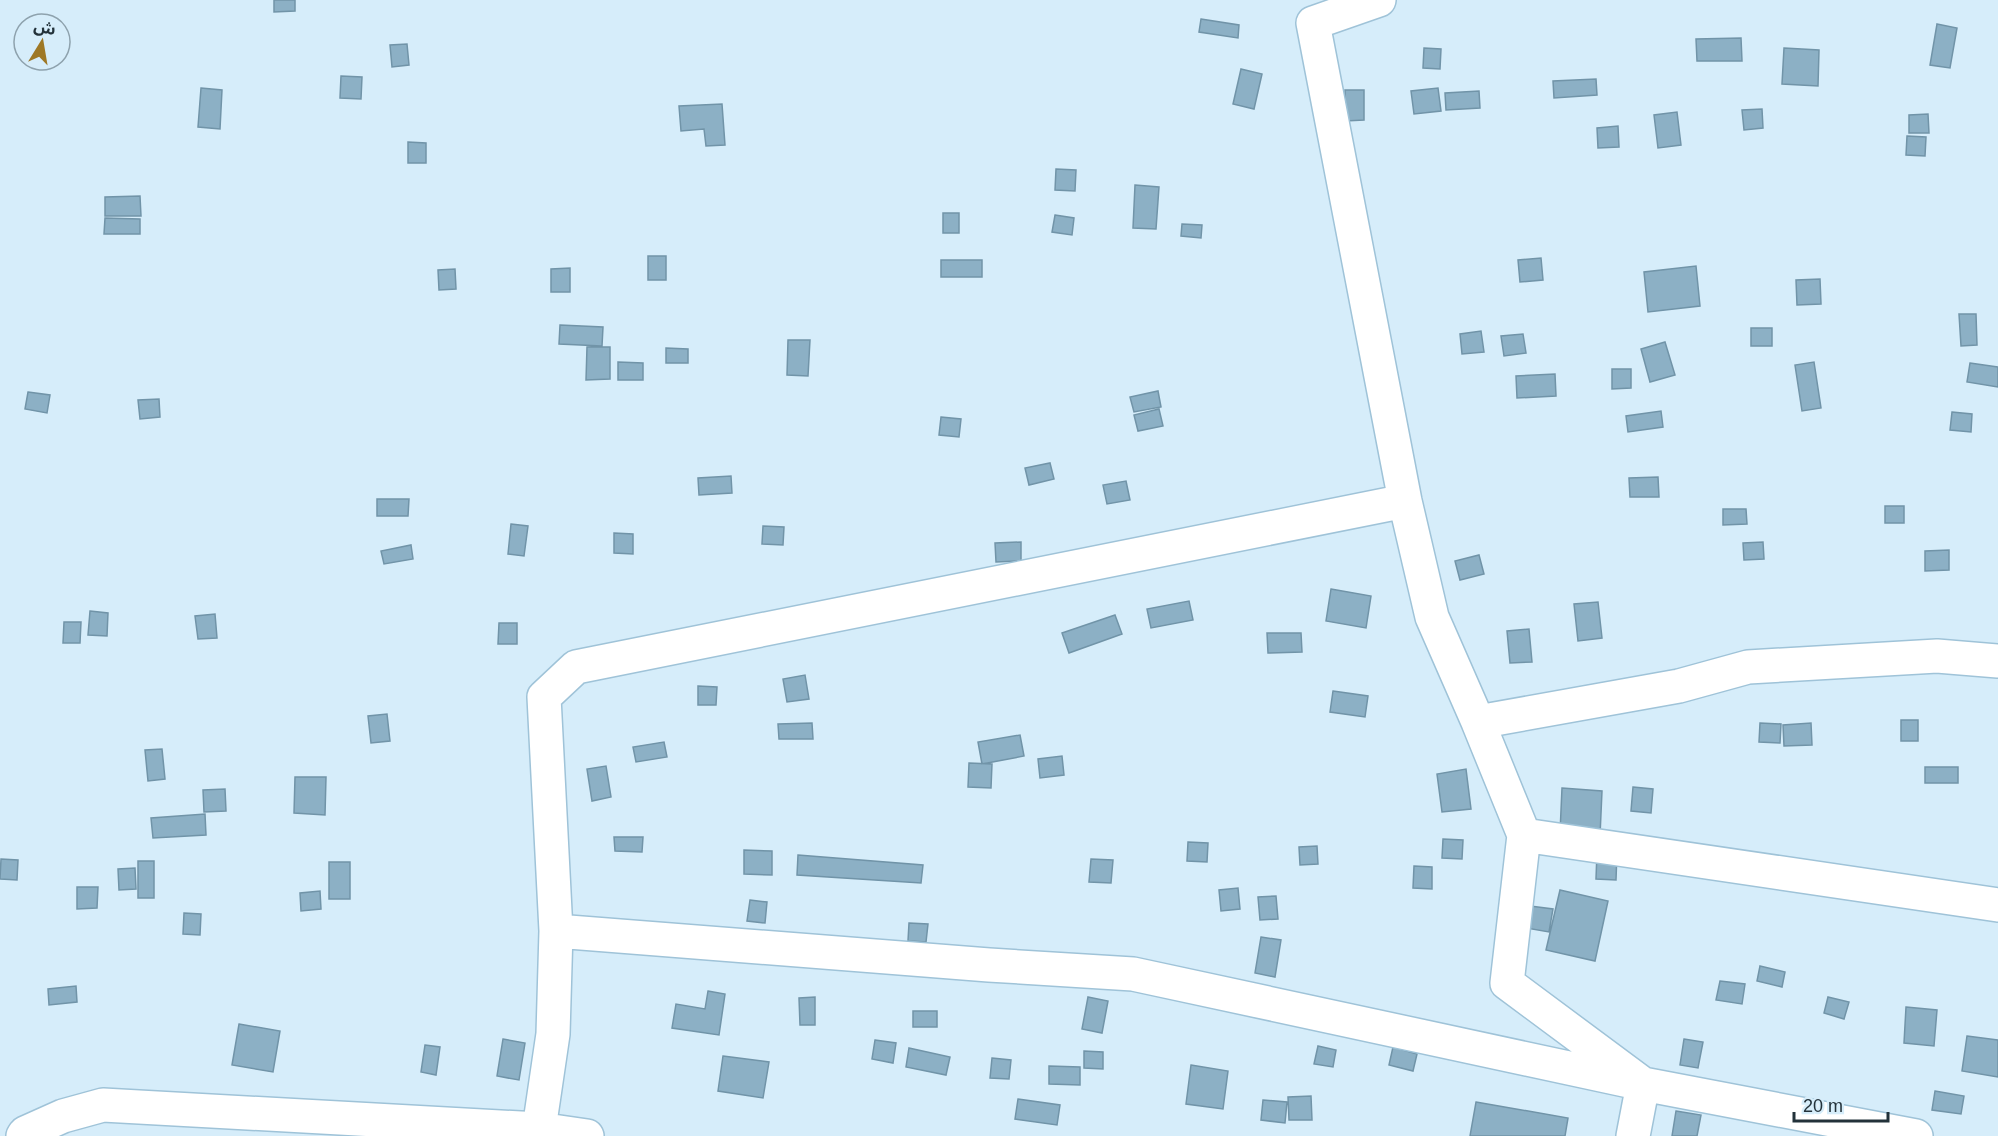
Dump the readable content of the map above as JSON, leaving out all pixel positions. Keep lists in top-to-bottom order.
{
  "scale_bar": "20 m",
  "north": "top"
}
